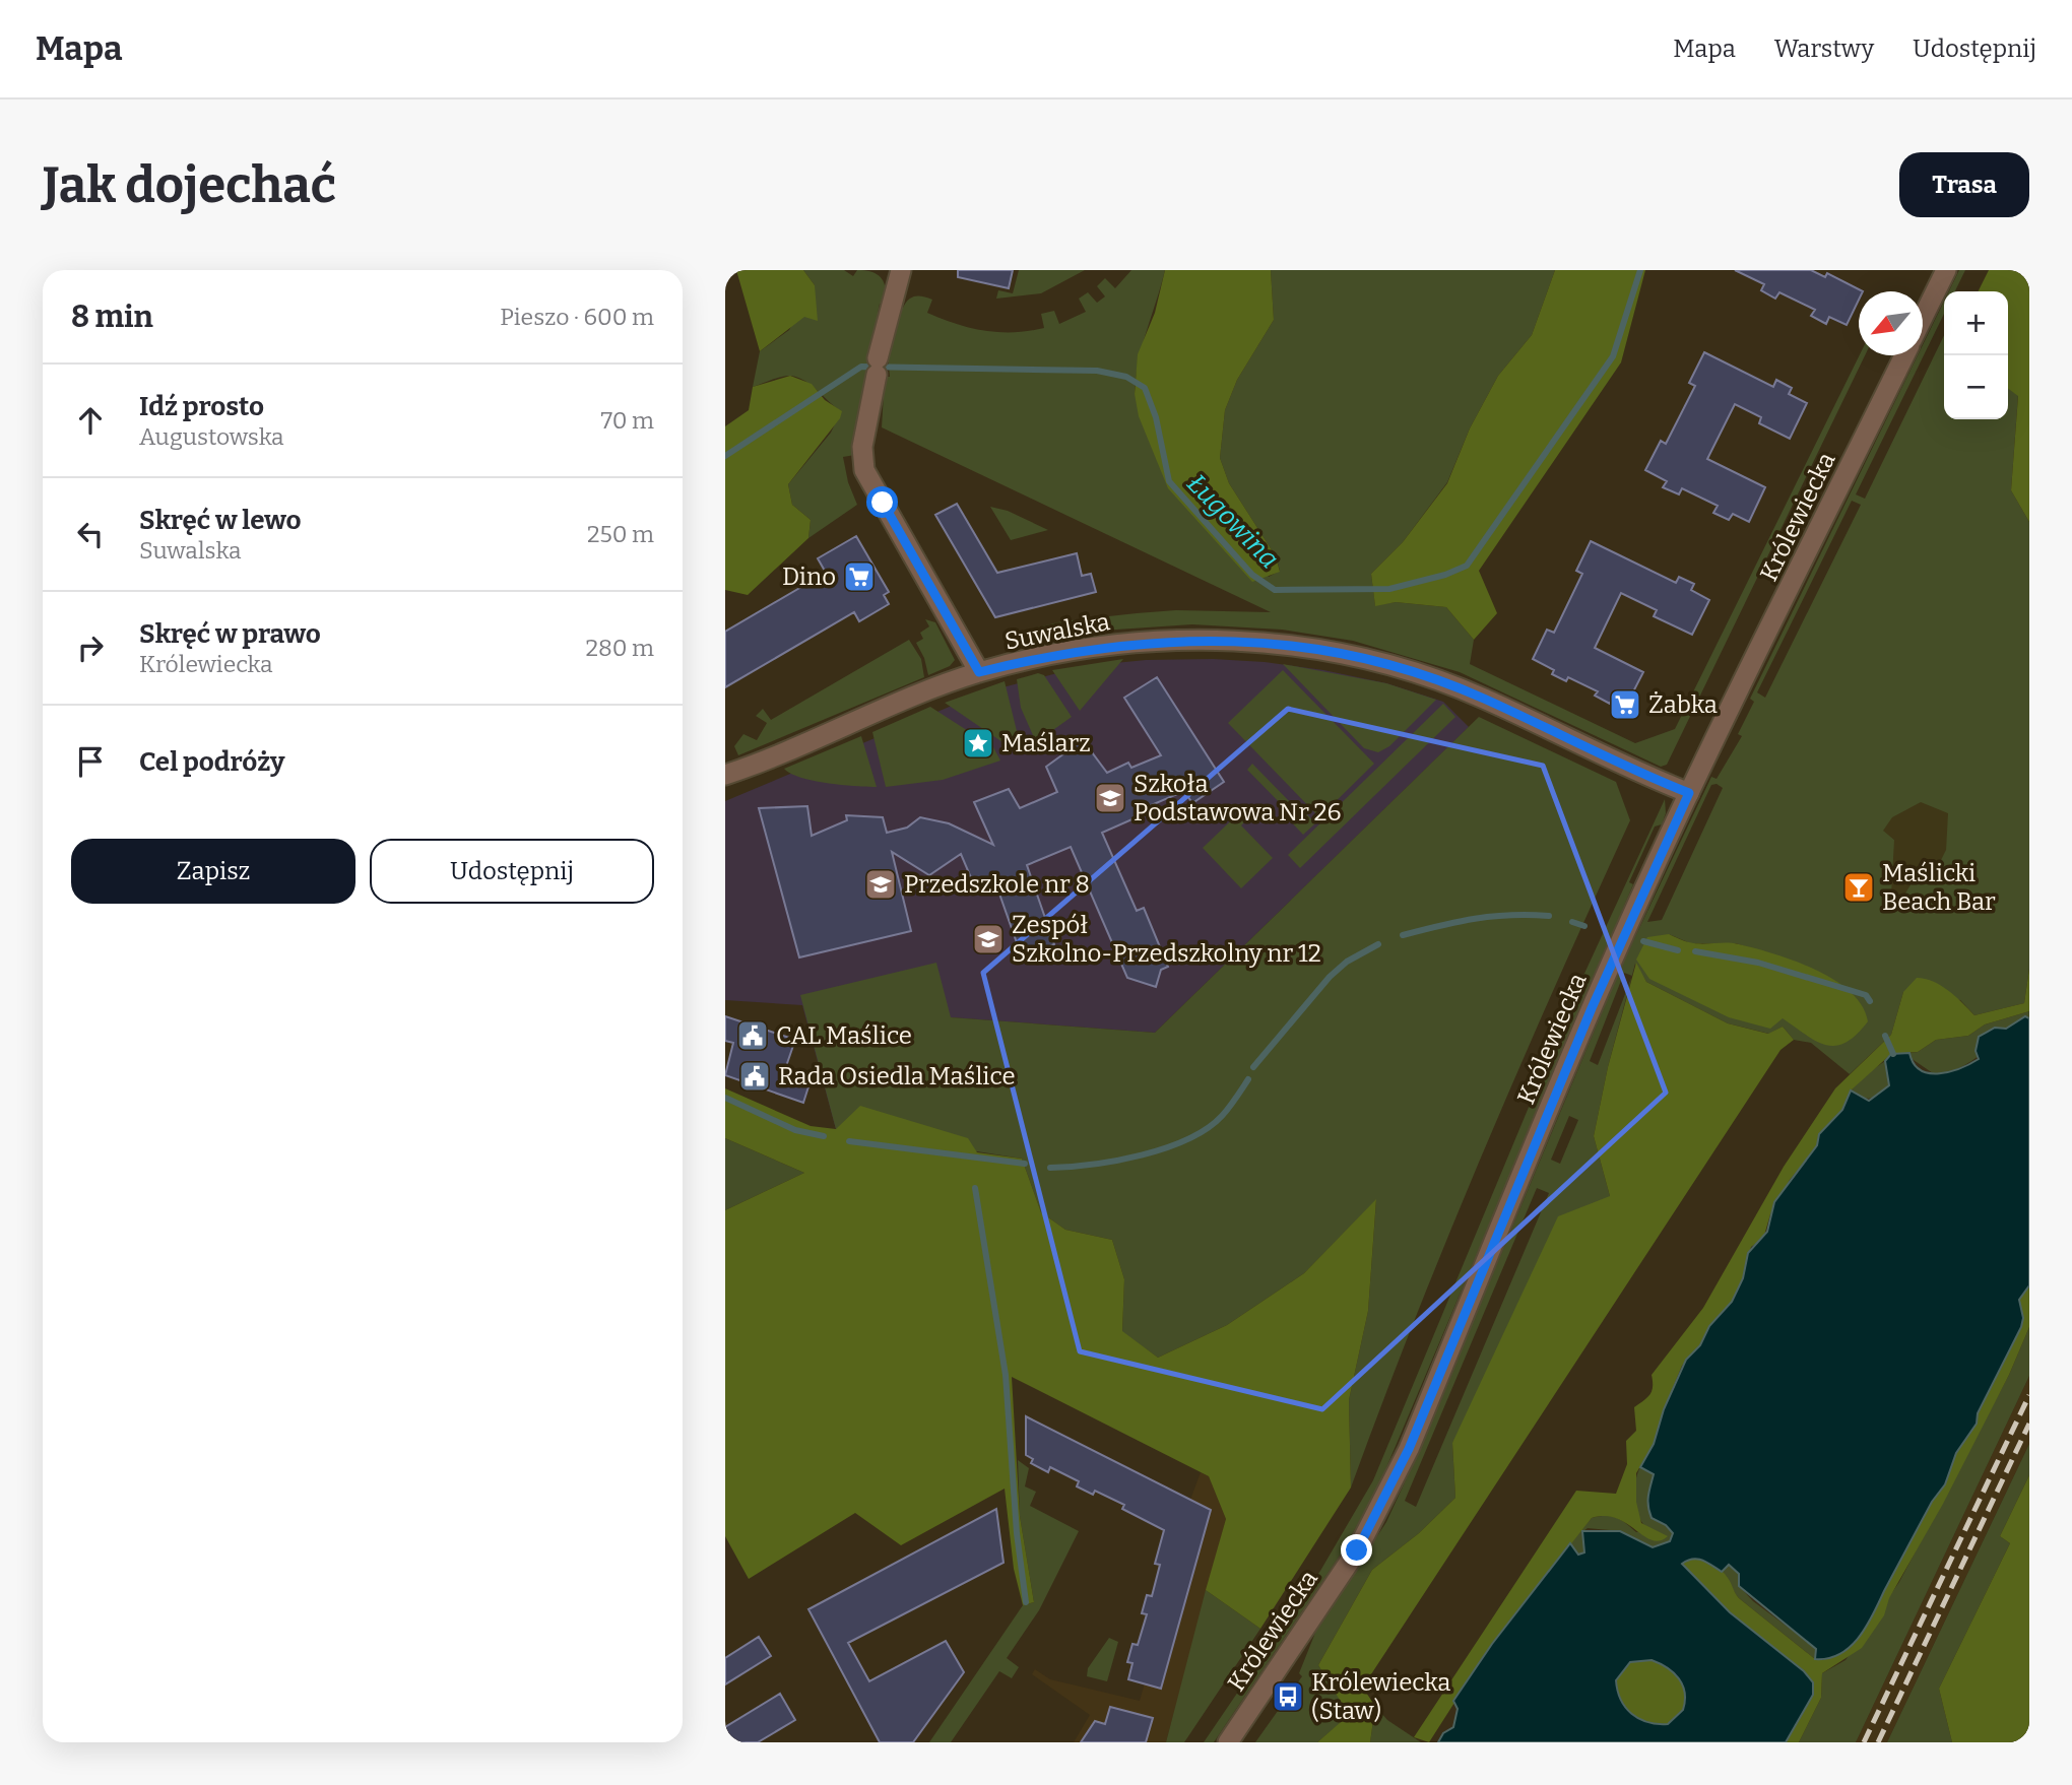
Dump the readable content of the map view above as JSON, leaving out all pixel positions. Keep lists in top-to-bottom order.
{
  "streets": {
    "street": ["Królewiecka", "Suwalska"]
  },
  "crossings": [
    ["Królewiecka", "Suwalska"]
  ],
  "water": ["Ługowina"],
  "places": {
    "supermarket": ["Dino", "Żabka"],
    "place": ["Maślarz"],
    "school or university": ["Szkoła Podstawowa Nr 26", "Przedszkole nr 8", "Zespół Szkolno-Przedszkolny nr 12"],
    "bar": ["Maślicki Beach Bar"],
    "public building": ["CAL Maślice", "Rada Osiedla Maślice"],
    "bus stop": ["Królewiecka (Staw)"]
  },
  "north": "bottom left",
  "page": {
    "header": "Mapa",
    "nav": ["Mapa", "Warstwy", "Udostępnij"],
    "buttons": [
      "Trasa",
      ["Zapisz", "Udostępnij"]
    ],
    "title": "Jak dojechać",
    "heading": ["8 min", "Pieszo · 600 m"],
    "map_buttons": ["+", "−"],
    "list": [
      ["Idź prosto", "Augustowska", "70 m"],
      ["Skręć w lewo", "Suwalska", "250 m"],
      ["Skręć w prawo", "Królewiecka", "280 m"],
      "Cel podróży"
    ]
  }
}
